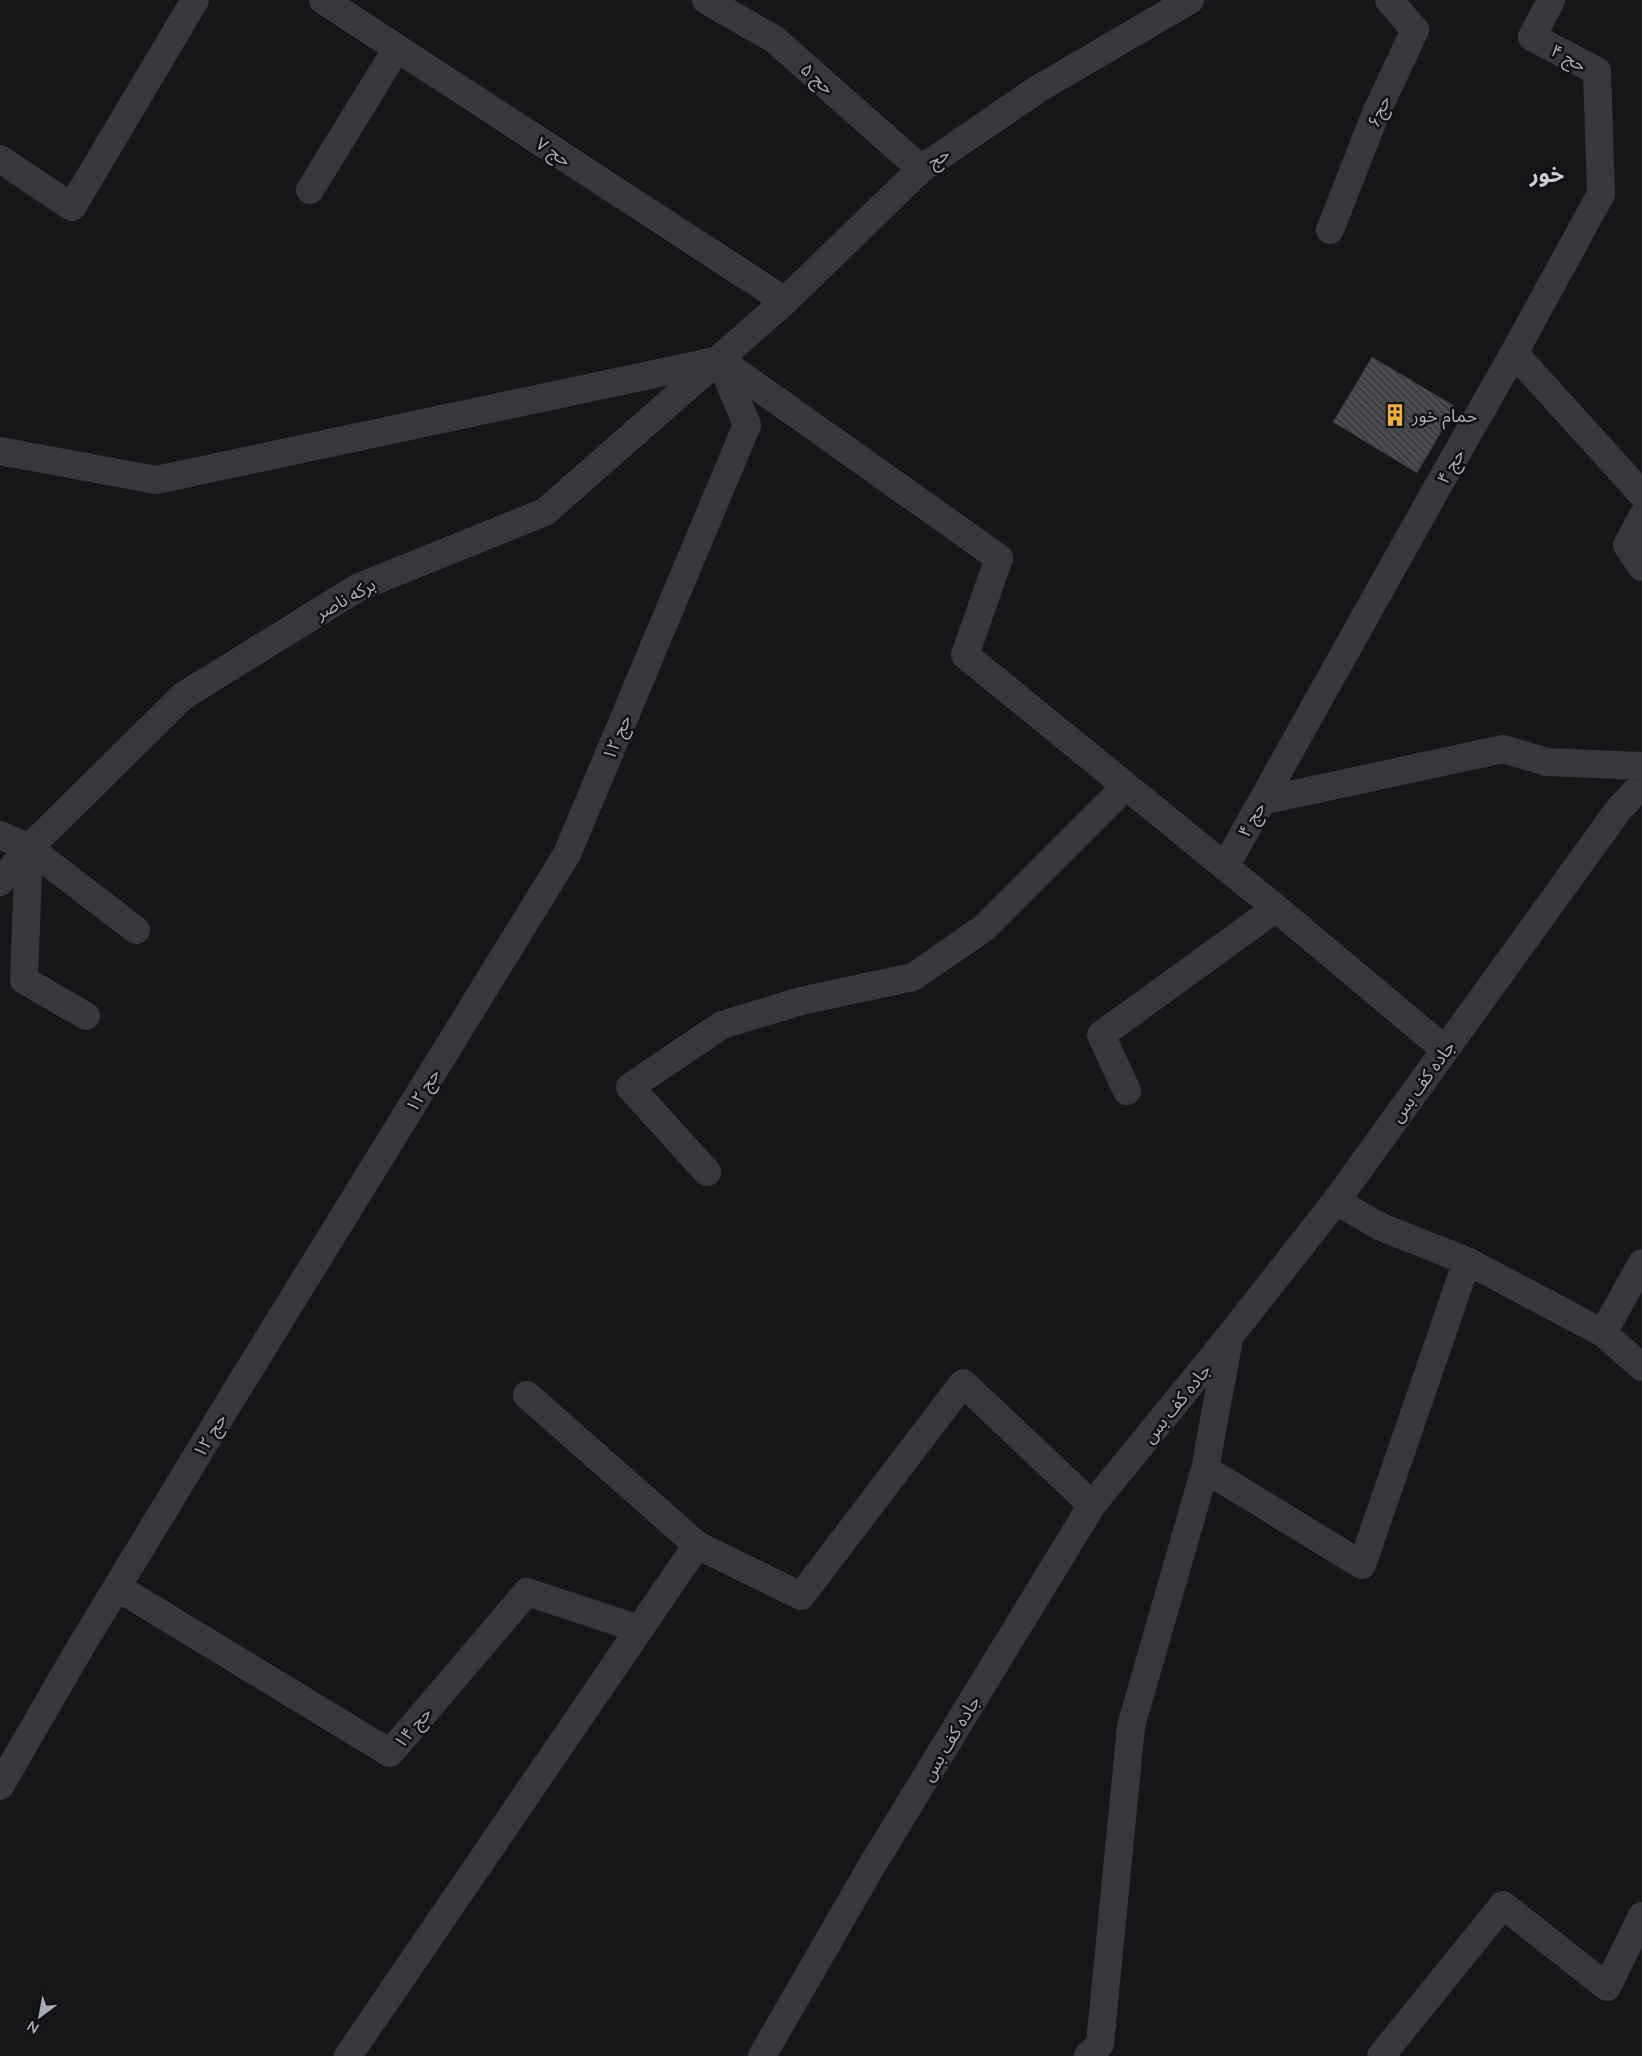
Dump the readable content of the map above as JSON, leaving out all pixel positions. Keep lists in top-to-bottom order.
{
  "streets": {
    "street": [
      "حج ۴",
      "حج ۵",
      "حج۶",
      "حج ۷",
      "حج",
      "برکه ناصر",
      "حج ۱۲",
      "جاده کف بس",
      "حج ۱۴"
    ]
  },
  "crossings": [
    ["حج ۵", "حج"],
    ["حج ۷", "حج"],
    ["حج", "برکه ناصر"],
    ["حج", "حج ۱۲"],
    ["برکه ناصر", "حج ۱۲"],
    ["حج ۱۲", "حج ۱۴"]
  ],
  "districts": ["خور"],
  "places": {
    "building": ["حمام خور"]
  },
  "north": "bottom left"
}
